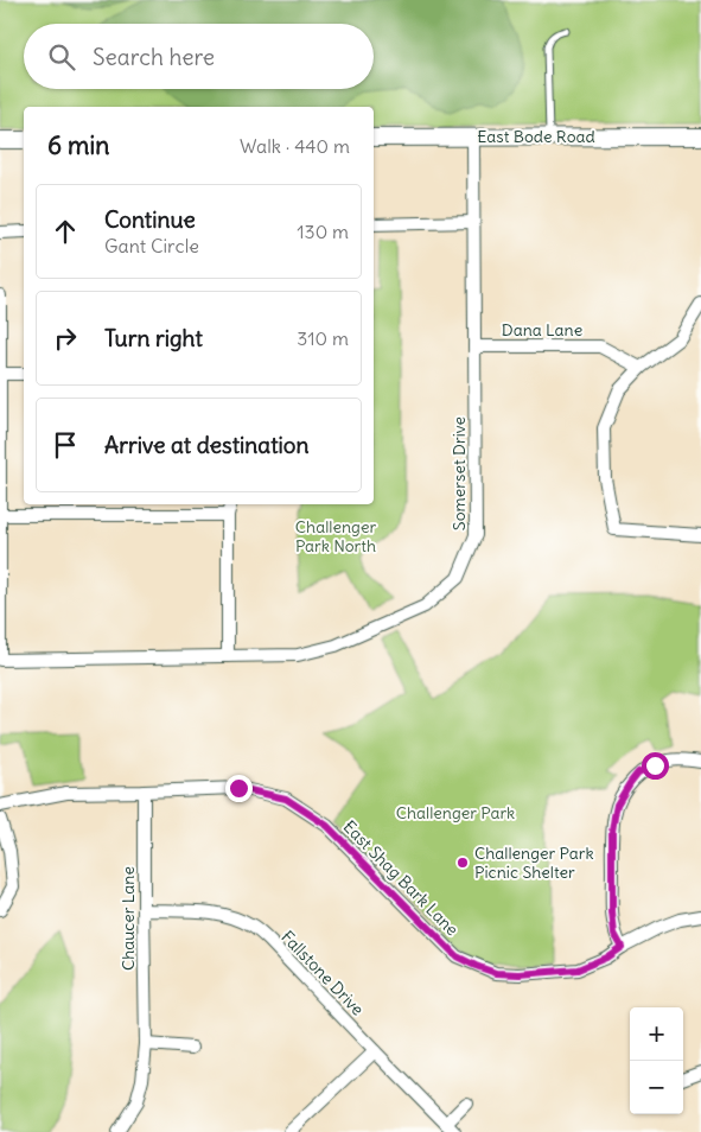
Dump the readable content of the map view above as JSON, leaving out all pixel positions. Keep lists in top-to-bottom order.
{
  "streets": {
    "street": [
      "East Bode Road",
      "Dana Lane",
      "Somerset Drive",
      "East Shag Bark Lane",
      "Chaucer Lane",
      "Fallstone Drive"
    ]
  },
  "crossings": [
    ["East Bode Road", "Somerset Drive"],
    ["Dana Lane", "Somerset Drive"],
    ["East Shag Bark Lane", "Chaucer Lane"],
    ["Chaucer Lane", "Fallstone Drive"]
  ],
  "parks": ["Challenger Park North", "Challenger Park"],
  "places": ["Challenger Park Picnic Shelter"],
  "page": {
    "search": "Search here",
    "heading": ["6 min", "Walk · 440 m"],
    "list": [
      ["Continue", "Gant Circle", "130 m"],
      ["Turn right", "310 m"],
      "Arrive at destination"
    ],
    "map_buttons": ["+", "−"]
  }
}
